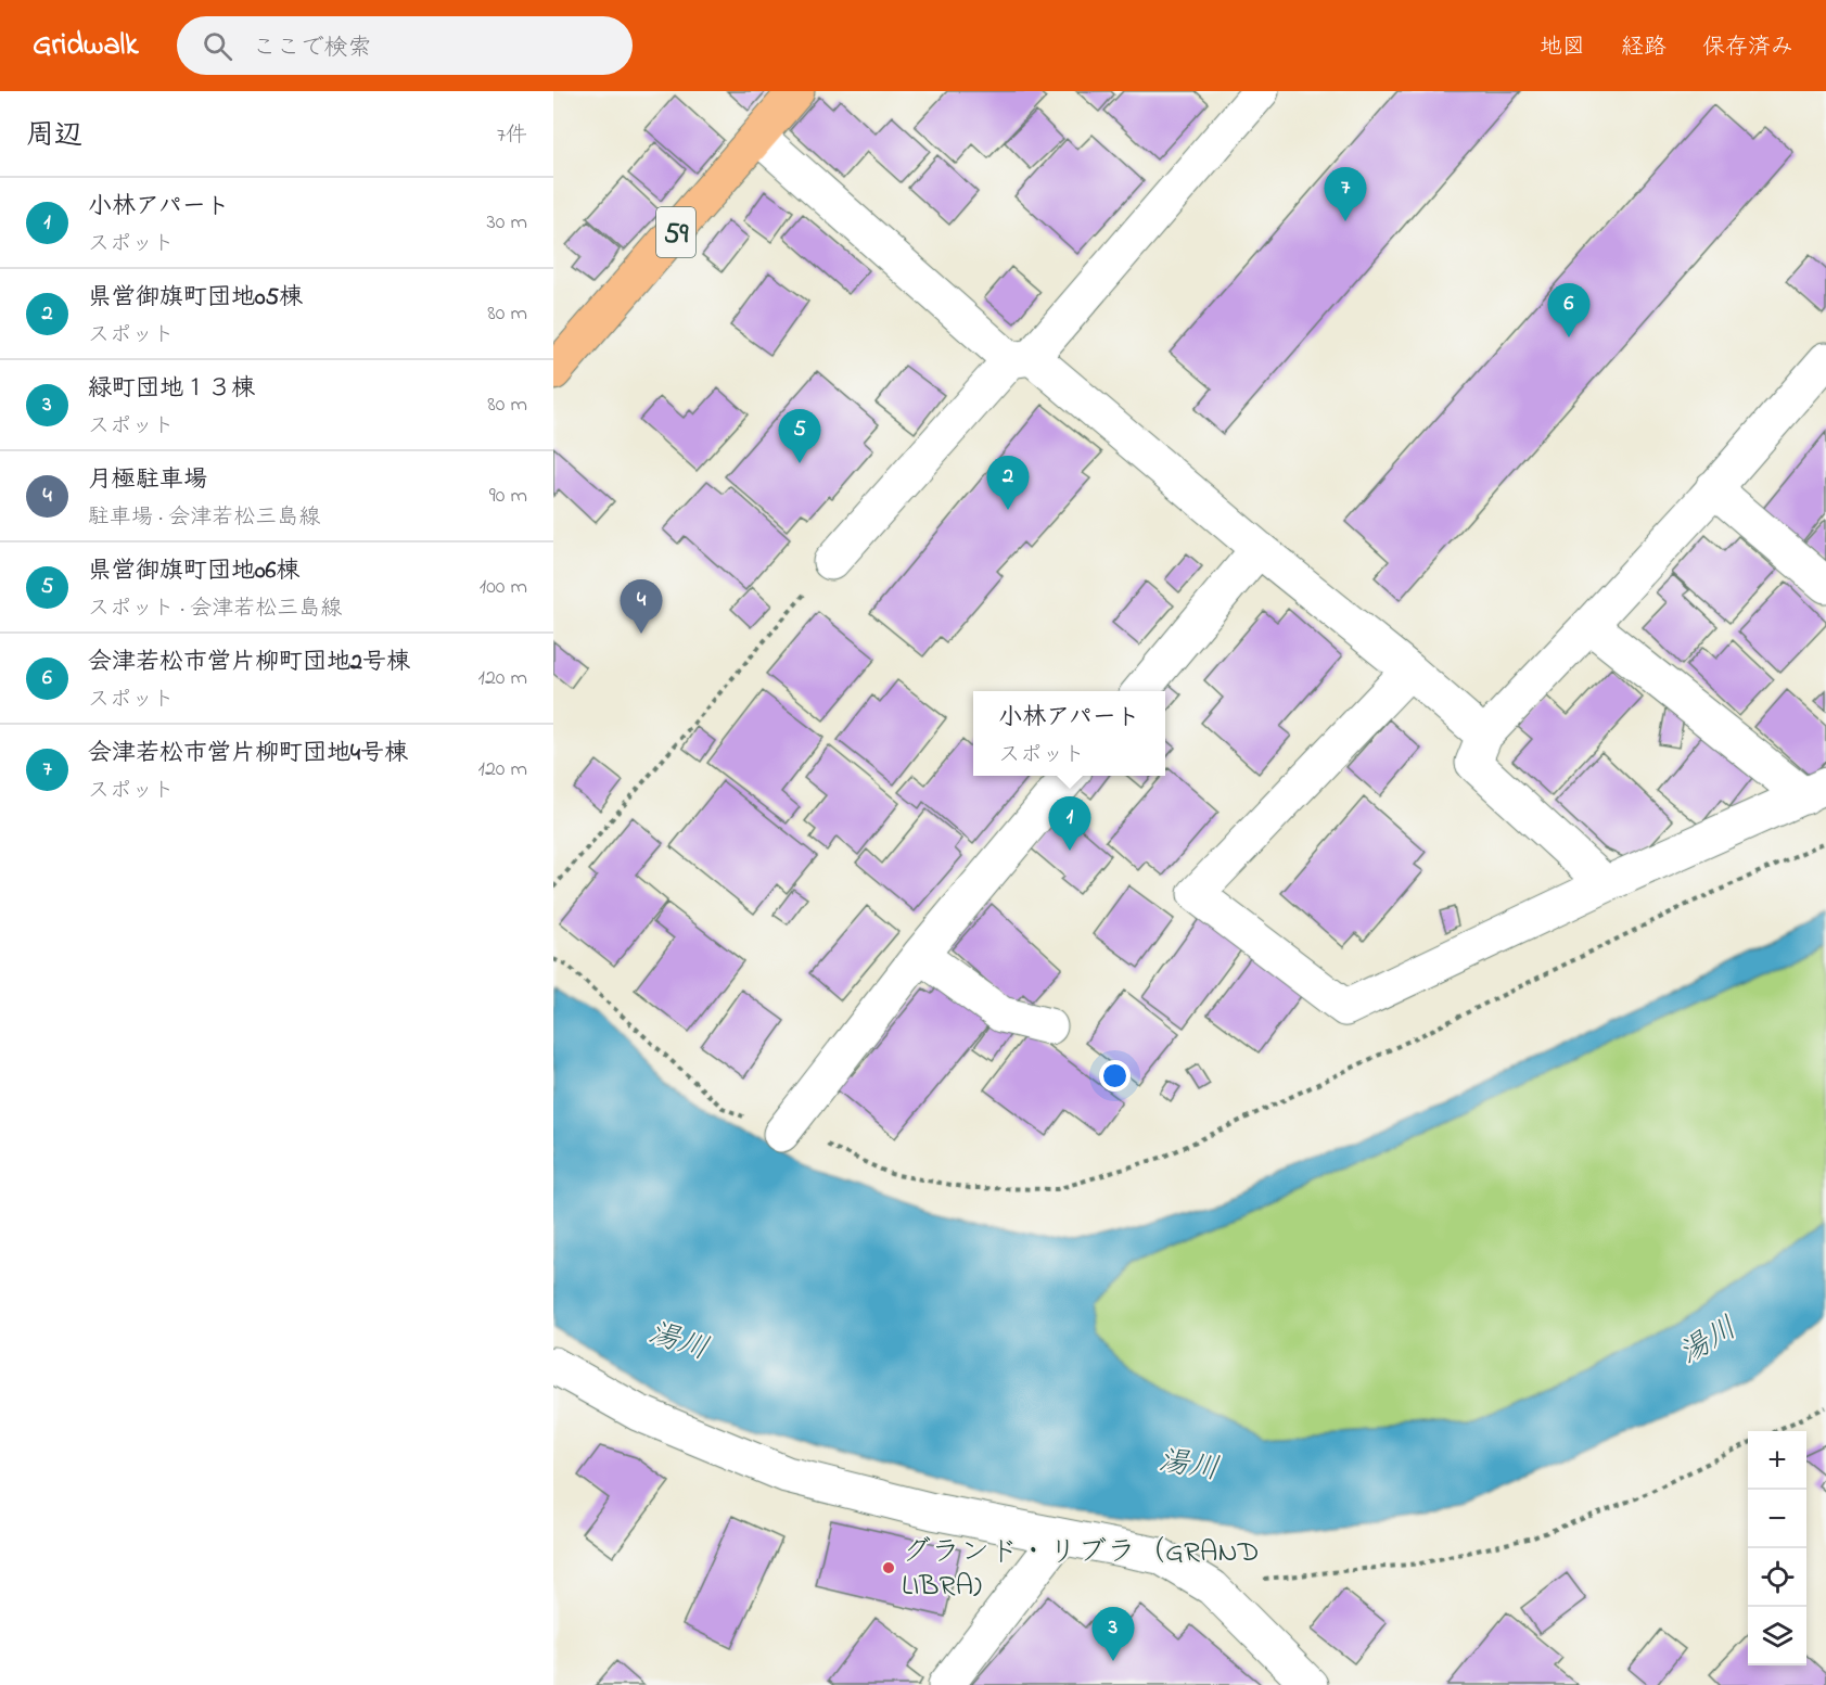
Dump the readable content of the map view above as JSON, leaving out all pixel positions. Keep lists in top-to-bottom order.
{
  "streets": {
    "main road": ["59"]
  },
  "water": ["湯川"],
  "places": ["グランド・リブラ（GRAND LIBRA)"],
  "page": {
    "header": "Gridwalk",
    "search": "ここで検索",
    "nav": ["地図", "経路", "保存済み"],
    "heading": ["周辺", "7件"],
    "pins": [
      "7",
      "6",
      "5",
      "2",
      "4",
      "1",
      "3"
    ],
    "list": [
      {
        "mark": "1",
        "name": "小林アパート",
        "note": "スポット",
        "value": "30 m"
      },
      {
        "mark": "2",
        "name": "県営御旗町団地05棟",
        "note": "スポット",
        "value": "80 m"
      },
      {
        "mark": "3",
        "name": "緑町団地１３棟",
        "note": "スポット",
        "value": "80 m"
      },
      {
        "mark": "4",
        "name": "月極駐車場",
        "note": "駐車場 · 会津若松三島線",
        "value": "90 m"
      },
      {
        "mark": "5",
        "name": "県営御旗町団地06棟",
        "note": "スポット · 会津若松三島線",
        "value": "100 m"
      },
      {
        "mark": "6",
        "name": "会津若松市営片柳町団地2号棟",
        "note": "スポット",
        "value": "120 m"
      },
      {
        "mark": "7",
        "name": "会津若松市営片柳町団地4号棟",
        "note": "スポット",
        "value": "120 m"
      }
    ],
    "popup": ["小林アパート", "スポット"],
    "map_buttons": ["+", "−"]
  }
}
